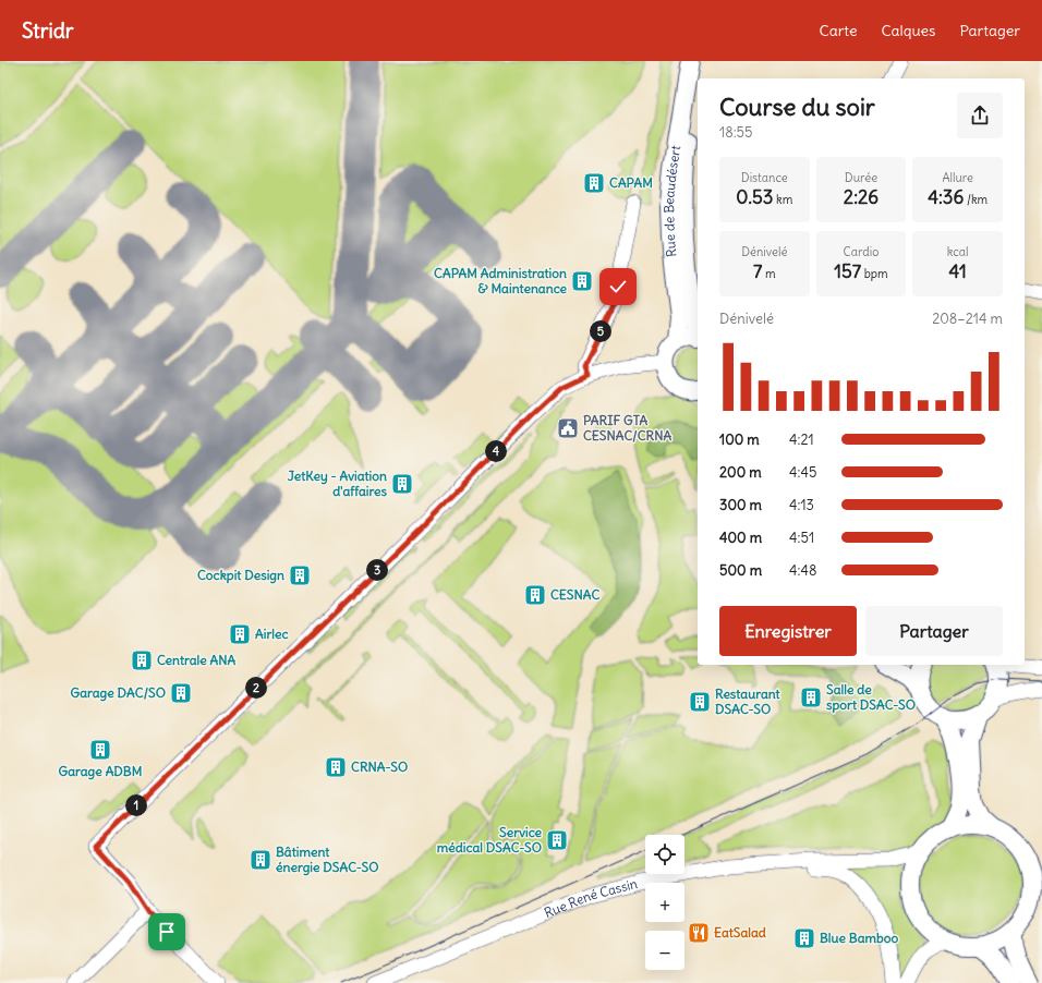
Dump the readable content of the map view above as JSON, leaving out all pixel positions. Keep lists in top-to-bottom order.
{
  "streets": {
    "main road": ["Rue de Beaudésert"],
    "street": ["Rue René Cassin"]
  },
  "places": {
    "building": [
      "CAPAM",
      "CAPAM Administration & Maintenance",
      "JetKey - Aviation d'affaires",
      "Cockpit Design",
      "CESNAC",
      "Airlec",
      "Centrale ANA",
      "Garage DAC/SO",
      "Salle de sport DSAC-SO",
      "Restaurant DSAC-SO",
      "Garage ADBM",
      "CRNA-SO",
      "Service médical DSAC-SO",
      "Bâtiment énergie DSAC-SO",
      "Blue Bamboo"
    ],
    "public building": ["PARIF GTA CESNAC/CRNA"],
    "restaurant": ["EatSalad"]
  },
  "page": {
    "header": "Stridr",
    "nav": ["Carte", "Calques", "Partager"],
    "heading": ["Course du soir", "18:55"],
    "stats": [
      ["Distance", "0.53 km"],
      ["Durée", "2:26"],
      ["Allure", "4:36 /km"],
      ["Dénivelé", "7 m"],
      ["Cardio", "157 bpm"],
      ["kcal", "41"]
    ],
    "chart": ["Dénivelé", "208–214 m"],
    "pins": [
      "5",
      "4",
      "3",
      "2",
      "1"
    ],
    "list": [
      {
        "name": "100 m",
        "note": "4:21"
      },
      {
        "name": "200 m",
        "note": "4:45"
      },
      {
        "name": "300 m",
        "note": "4:13"
      },
      {
        "name": "400 m",
        "note": "4:51"
      },
      {
        "name": "500 m",
        "note": "4:48"
      }
    ],
    "buttons": ["Enregistrer", "Partager"],
    "map_buttons": ["+", "−"]
  }
}
